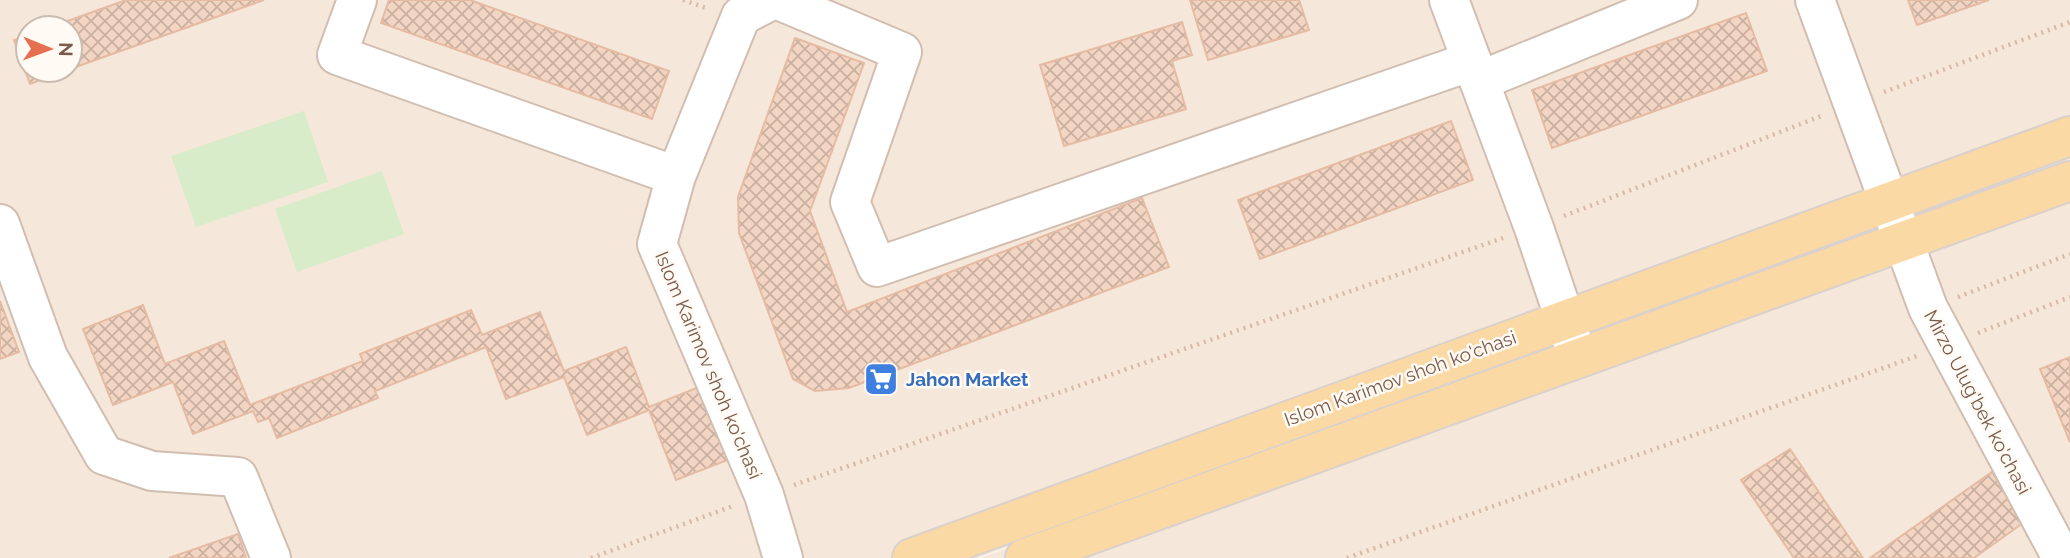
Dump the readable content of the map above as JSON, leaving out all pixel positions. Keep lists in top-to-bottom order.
{
  "streets": {
    "main road": ["Islom Karimov shoh ko'chasi"],
    "street": ["Mirzo Ulug'bek ko'chasi"]
  },
  "places": {
    "supermarket": ["Jahon Market"]
  },
  "north": "right"
}
